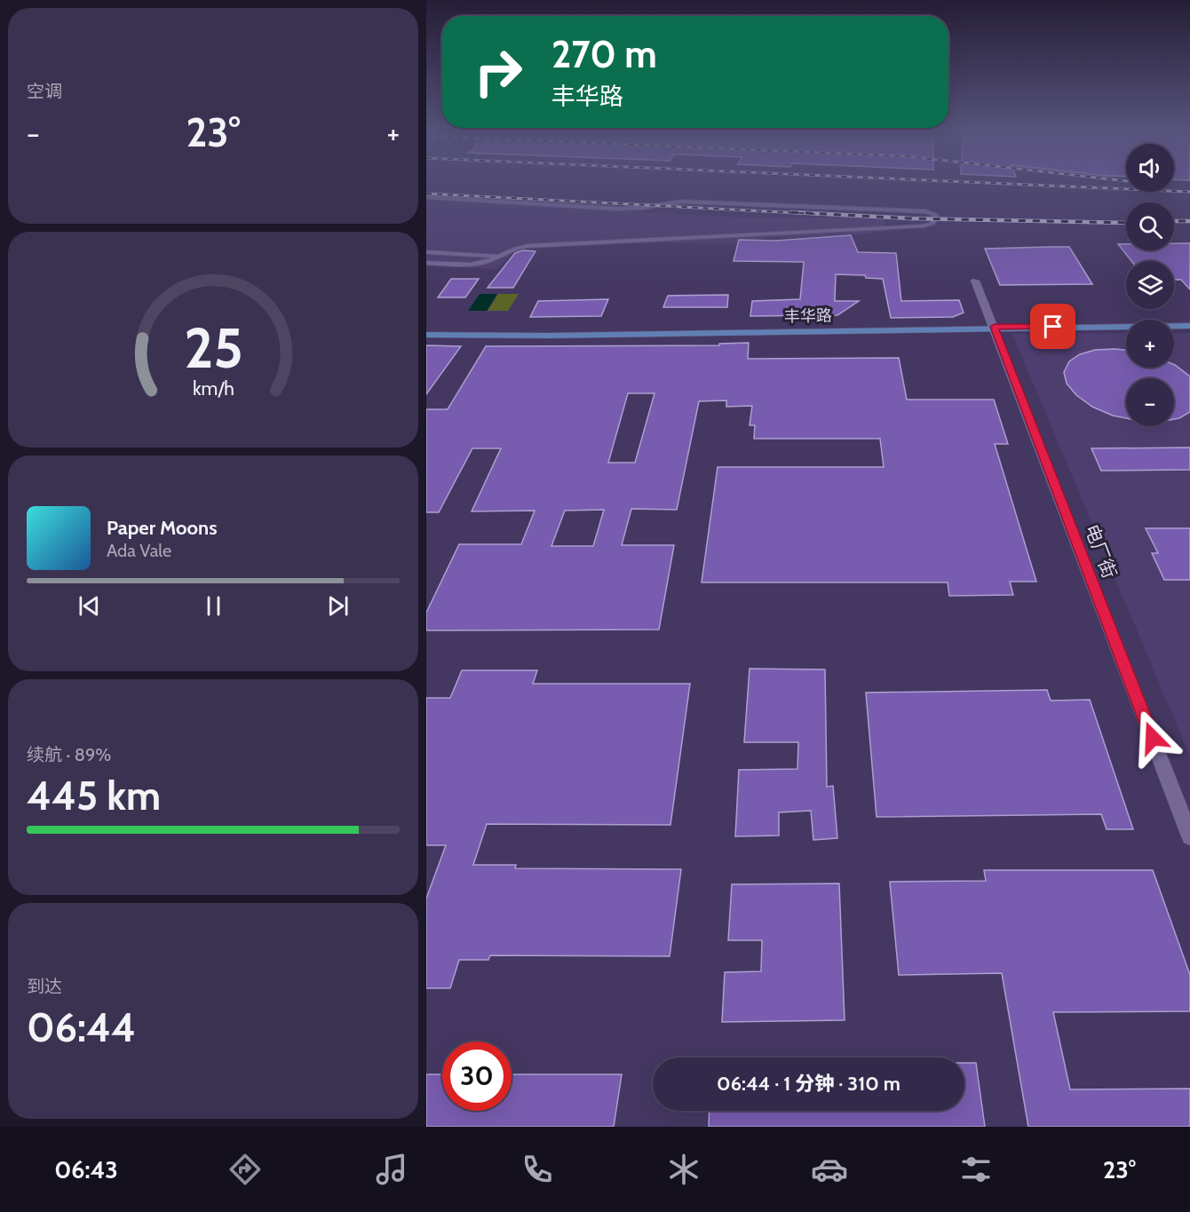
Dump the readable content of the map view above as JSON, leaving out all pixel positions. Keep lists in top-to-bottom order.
{
  "streets": {
    "street": ["丰华路", "电厂街"]
  },
  "crossings": [
    ["丰华路", "电厂街"]
  ],
  "page": {
    "tile": [
      "空调",
      ["续航 · 89%", "445 km"],
      ["到达", "06:44"]
    ],
    "turn": ["270 m", "丰华路"],
    "heat": ["−", "23°", "+"],
    "map_buttons": ["+", "−"],
    "song": ["Paper Moons", "Ada Vale"],
    "limit": "30",
    "trip": "06:44 · 1 分钟 · 310 m",
    "tabs": ["06:43", "23°"],
    "gauge": ["25", "km/h"]
  }
}
